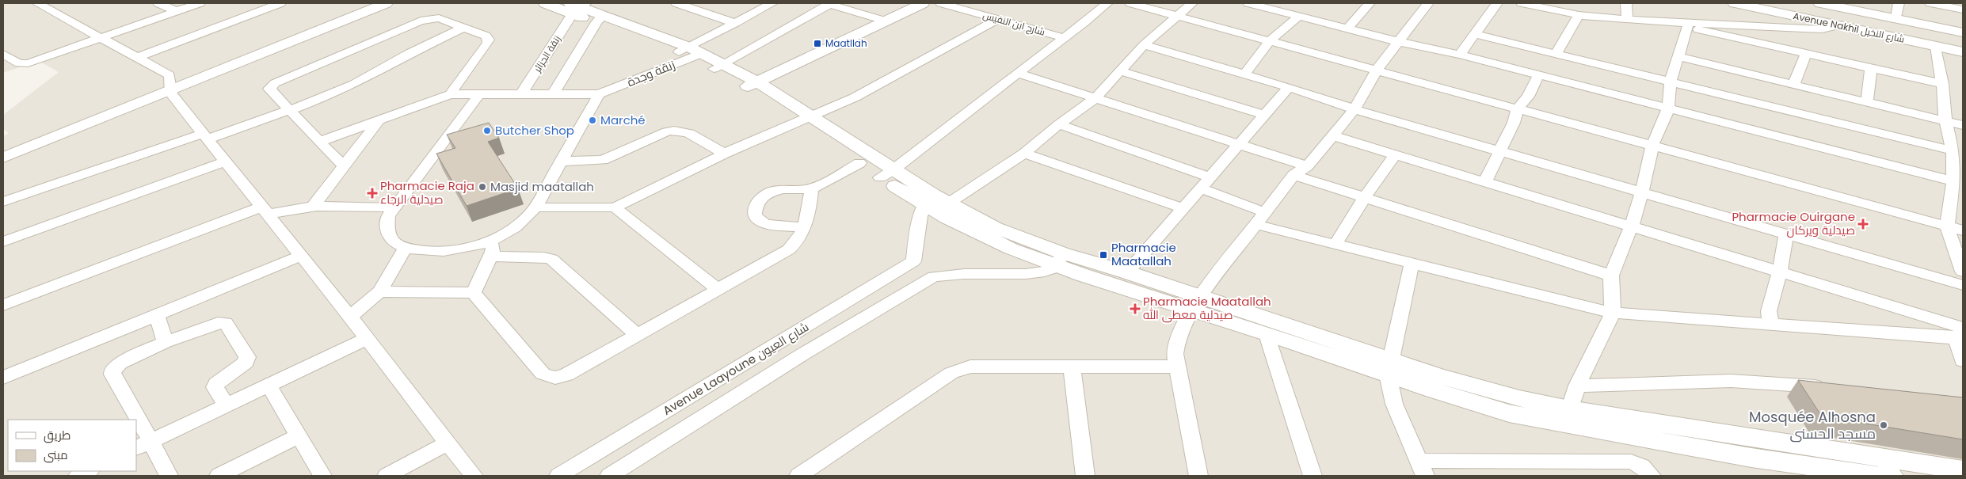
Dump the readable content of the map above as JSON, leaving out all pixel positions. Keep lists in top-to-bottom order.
{
  "streets": {
    "street": [
      "شارح ابن النفيس",
      "Avenue Nakhil شارع النخيل",
      "زنقة الجزائر",
      "زنقة وجدة",
      "Avenue Laayoune شارع العيون"
    ]
  },
  "places": {
    "transit": ["Maatllah", "Pharmacie Maatallah"],
    "other": [
      "Marché",
      "Butcher Shop",
      "Masjid maatallah",
      "Mosquée Alhosna مسجد الحسنى"
    ],
    "health": ["Pharmacie Raja صيدلية الرجاء", "Pharmacie Ouirgane صيدلية ويركان", "Pharmacie Maatallah صيدلية معطى الله"]
  },
  "legend": ["طريق", "مبنى"]
}
